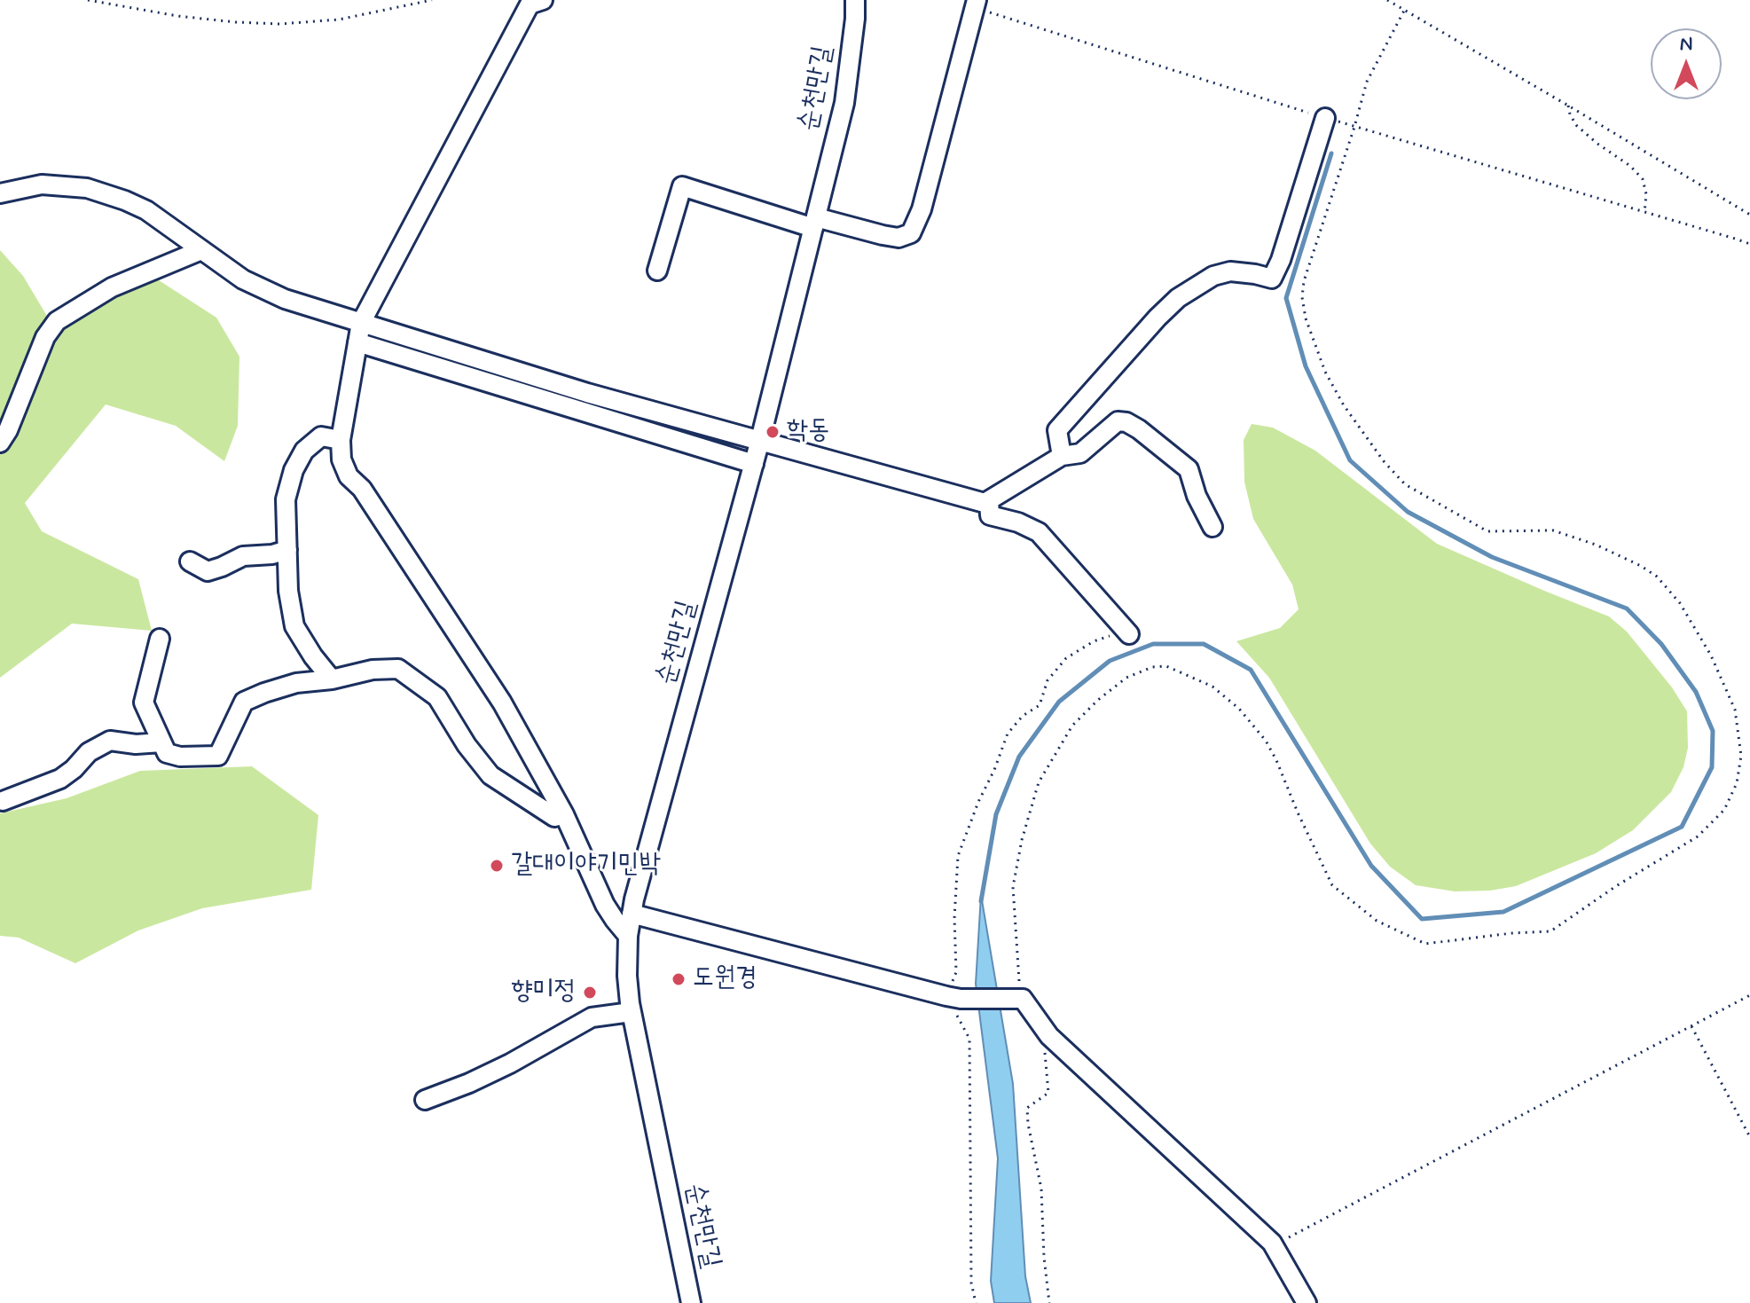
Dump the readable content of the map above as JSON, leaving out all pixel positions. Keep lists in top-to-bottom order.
{
  "streets": {
    "street": ["순천만길"]
  },
  "places": [
    "학동",
    "갈대이야기민박",
    "도원경",
    "향미정"
  ],
  "north": "top"
}
